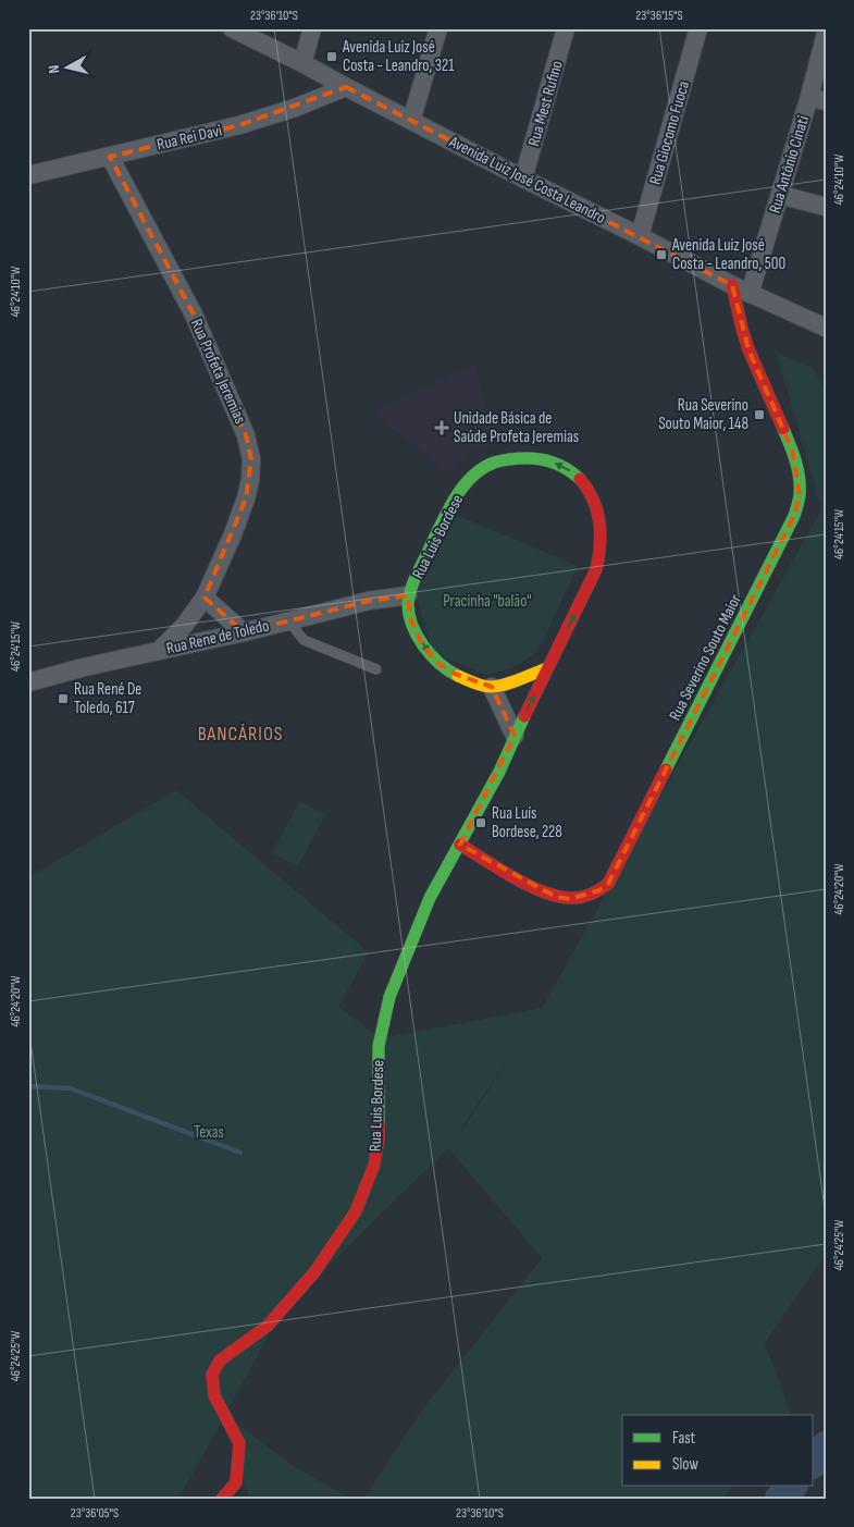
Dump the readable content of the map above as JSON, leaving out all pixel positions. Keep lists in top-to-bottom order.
{
  "streets": {
    "street": [
      "Rua Mest Rufino",
      "Rua Giocomo Fuoca",
      "Rua Rei Davi",
      "Rua Antônio Cinati",
      "Avenida Luiz José Costa Leandro",
      "Rua Profeta Jeremias",
      "Rua Luis Bordese",
      "Rua Rene de Toledo",
      "Rua Severino Souto Maior"
    ]
  },
  "crossings": [
    ["Rua Mest Rufino", "Avenida Luiz José Costa Leandro"],
    ["Rua Giocomo Fuoca", "Avenida Luiz José Costa Leandro"],
    ["Rua Rei Davi", "Avenida Luiz José Costa Leandro"],
    ["Rua Rei Davi", "Rua Profeta Jeremias"],
    ["Rua Antônio Cinati", "Avenida Luiz José Costa Leandro"],
    ["Avenida Luiz José Costa Leandro", "Rua Severino Souto Maior"],
    ["Rua Profeta Jeremias", "Rua Rene de Toledo"],
    ["Rua Luis Bordese", "Rua Rene de Toledo"],
    ["Rua Luis Bordese", "Rua Severino Souto Maior"]
  ],
  "districts": ["BANCÁRIOS"],
  "parks": ["Pracinha \"balão\"", "Texas"],
  "places": {
    "transit": [
      "Avenida Luiz José Costa - Leandro, 321",
      "Avenida Luiz José Costa - Leandro, 500",
      "Rua Severino Souto Maior, 148",
      "Rua René De Toledo, 617",
      "Rua Luís Bordese, 228"
    ],
    "health": ["Unidade Básica de Saúde Profeta Jeremias"]
  },
  "legend": ["Fast", "Slow"],
  "north": "left",
  "coordinates": [
    "23°36'10\"S",
    "23°36'15\"S",
    "46°24'10\"W",
    "46°24'15\"W",
    "46°24'20\"W",
    "46°24'25\"W",
    "23°36'05\"S"
  ]
}
